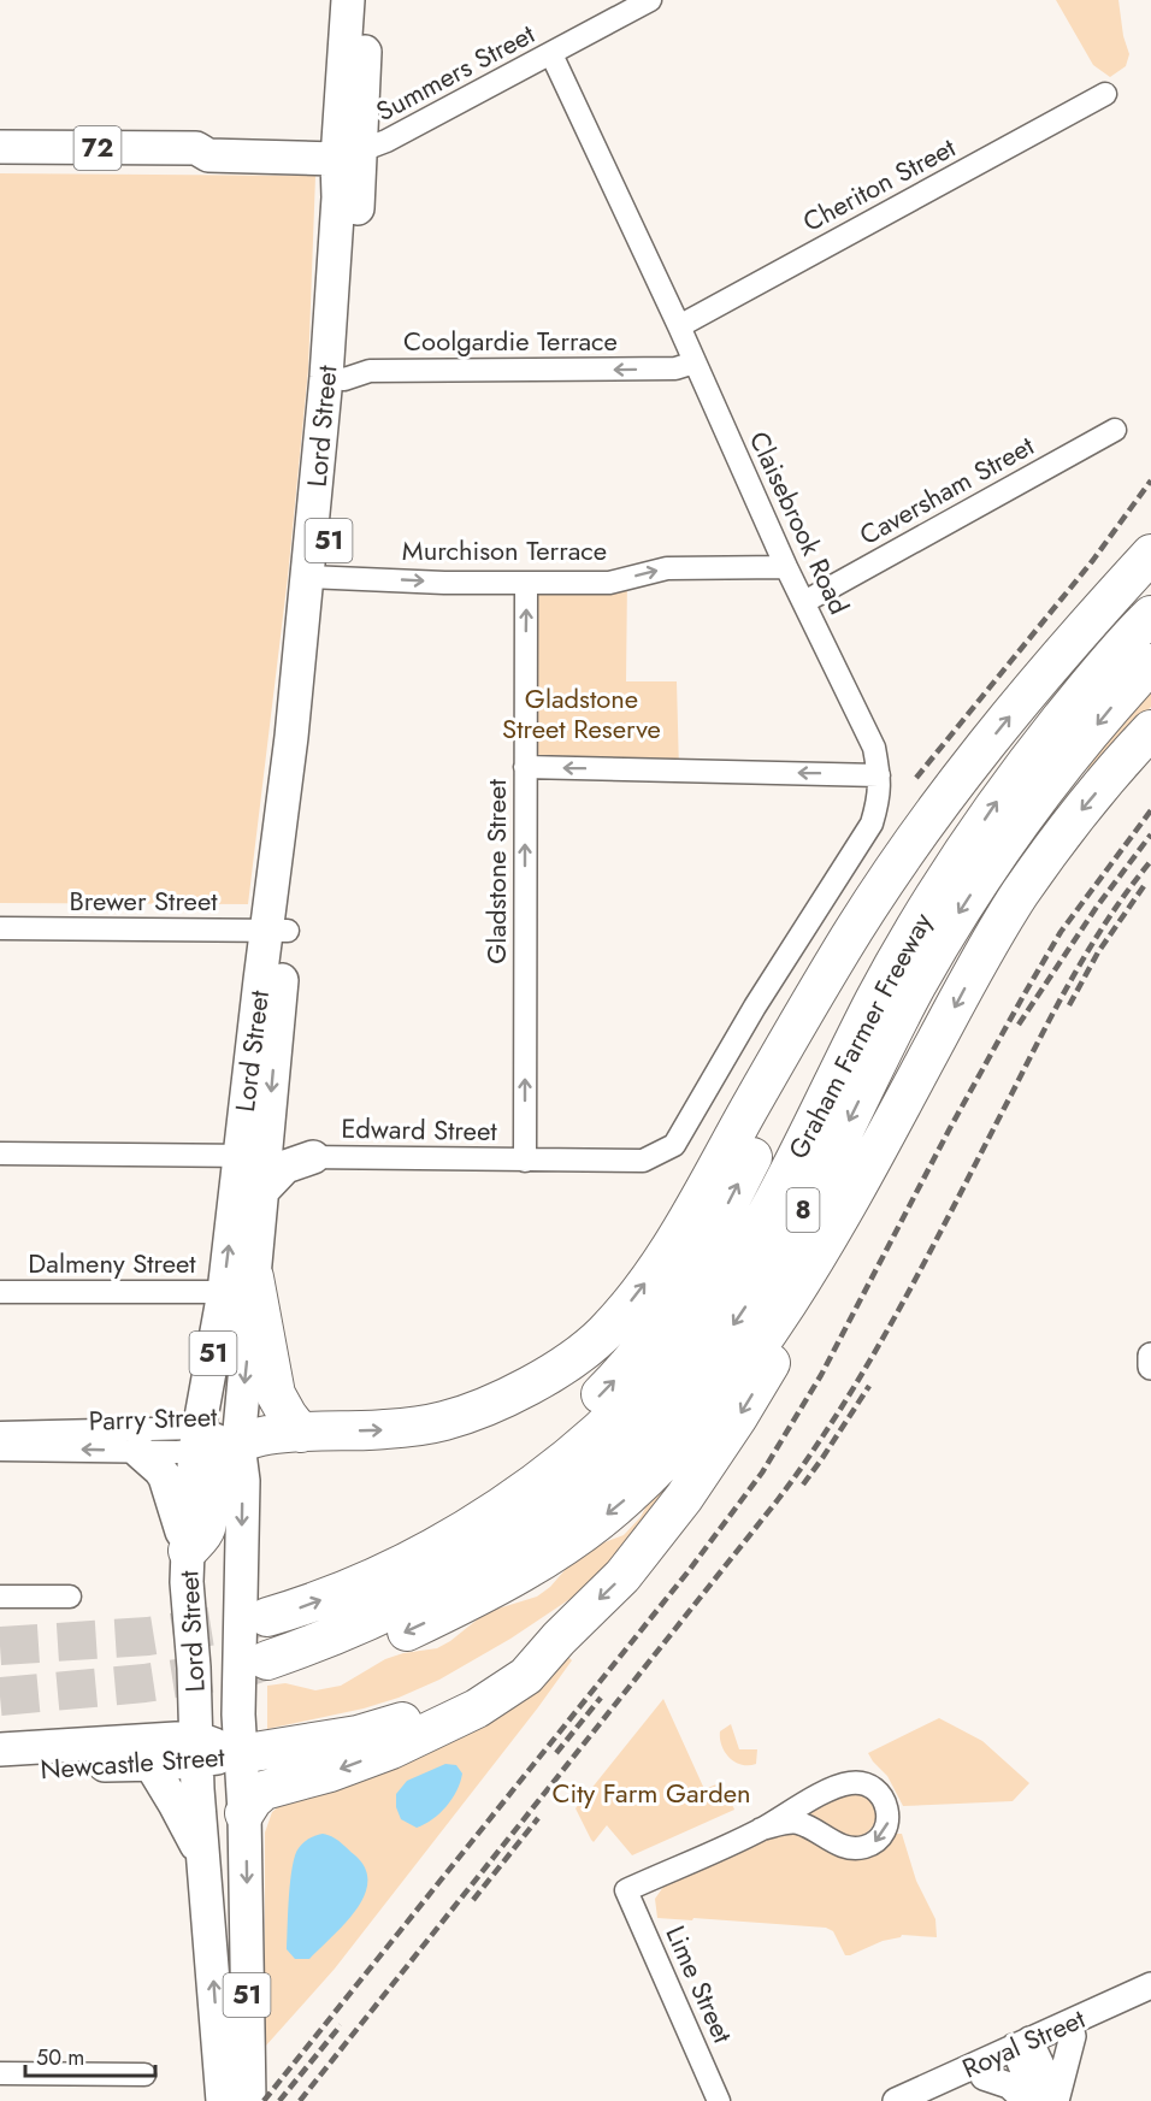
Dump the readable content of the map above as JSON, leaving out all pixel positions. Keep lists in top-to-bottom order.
{
  "streets": {
    "highway": ["Graham Farmer Freeway", "8"],
    "main road": [
      "72",
      "Lord Street",
      "51",
      "Newcastle Street"
    ],
    "street": [
      "Summers Street",
      "Cheriton Street",
      "Coolgardie Terrace",
      "Caversham Street",
      "Claisebrook Road",
      "Murchison Terrace",
      "Gladstone Street",
      "Brewer Street",
      "Edward Street",
      "Dalmeny Street",
      "Parry Street",
      "Lime Street",
      "Royal Street"
    ]
  },
  "crossings": [
    ["Summers Street", "72"],
    ["Summers Street", "Lord Street"],
    ["Summers Street", "Claisebrook Road"],
    ["72", "Lord Street"],
    ["Cheriton Street", "Claisebrook Road"],
    ["Coolgardie Terrace", "Lord Street"],
    ["Coolgardie Terrace", "Claisebrook Road"],
    ["Lord Street", "Murchison Terrace"],
    ["Lord Street", "Brewer Street"],
    ["Lord Street", "Edward Street"],
    ["Lord Street", "Dalmeny Street"],
    ["Lord Street", "Parry Street"],
    ["Lord Street", "Newcastle Street"],
    ["Caversham Street", "Claisebrook Road"],
    ["Claisebrook Road", "Murchison Terrace"],
    ["Claisebrook Road", "Edward Street"],
    ["Murchison Terrace", "Gladstone Street"],
    ["Gladstone Street", "Edward Street"]
  ],
  "one_way": ["Coolgardie Terrace", "Murchison Terrace", "Gladstone Street"],
  "parks": ["Gladstone Street Reserve", "City Farm Garden"],
  "scale_bar": "50 m"
}
